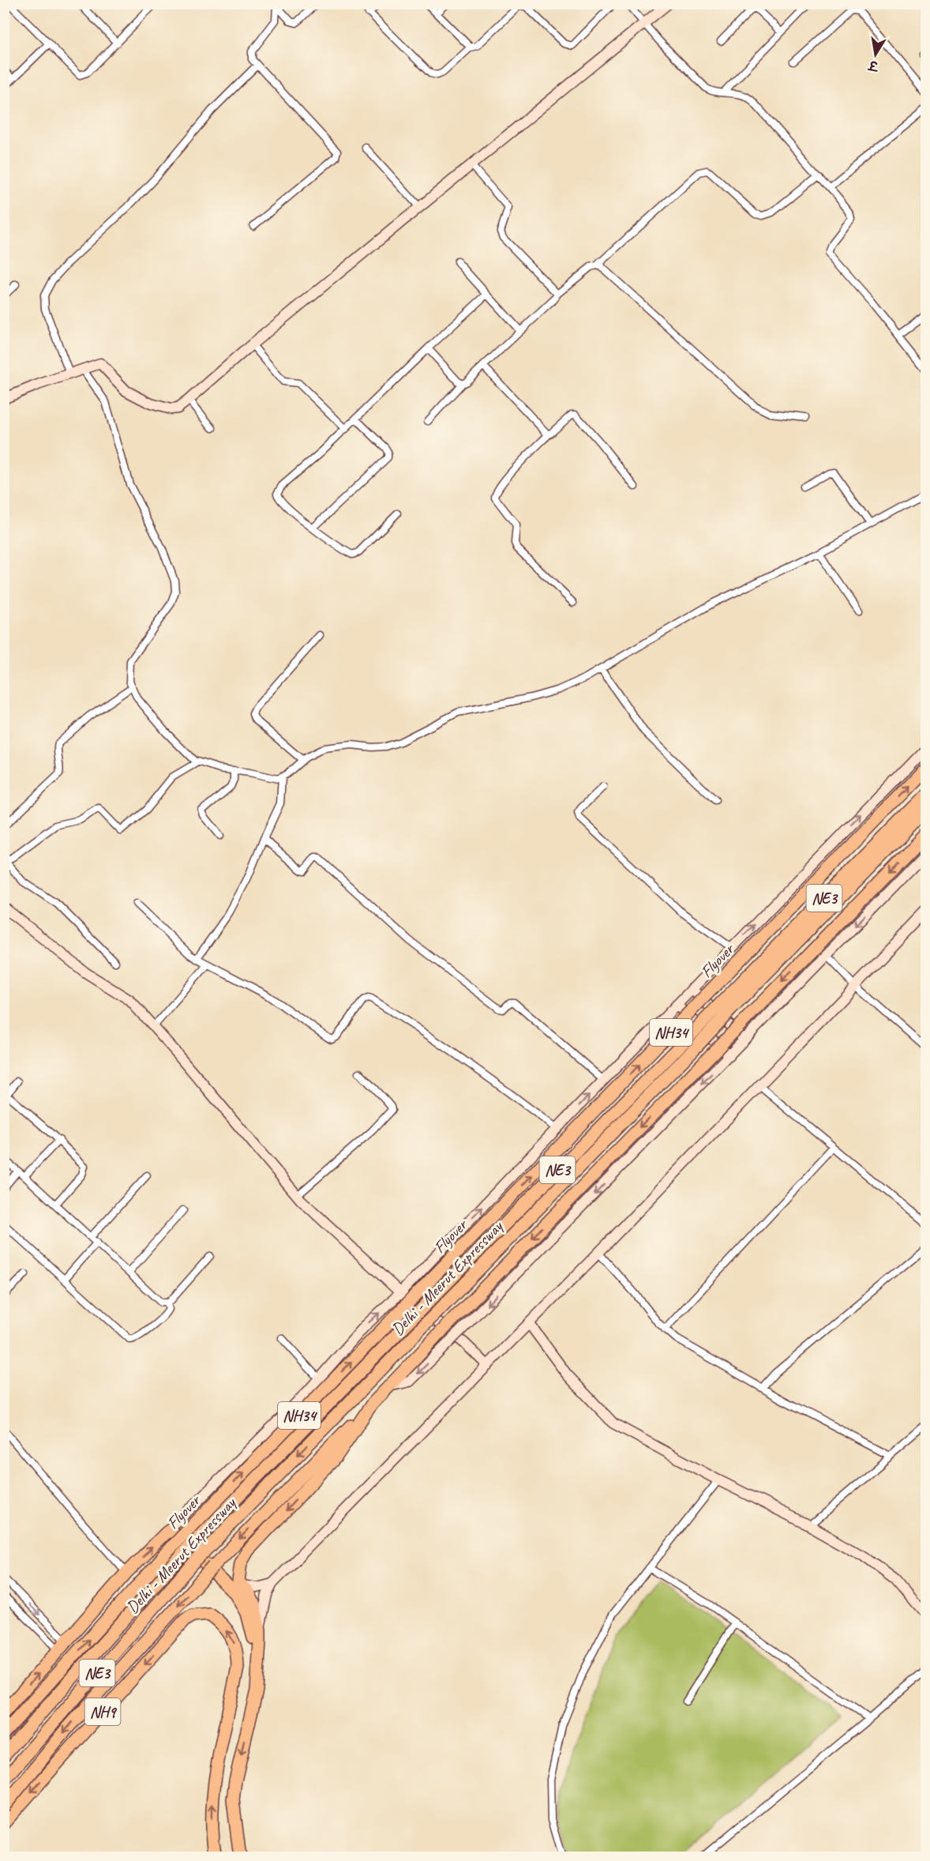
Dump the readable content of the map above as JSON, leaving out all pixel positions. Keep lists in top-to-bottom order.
{
  "streets": {
    "highway": [
      "NE3",
      "Flyover",
      "NH34",
      "Delhi - Meerut Expressway",
      "NH9"
    ]
  },
  "north": "bottom"
}
